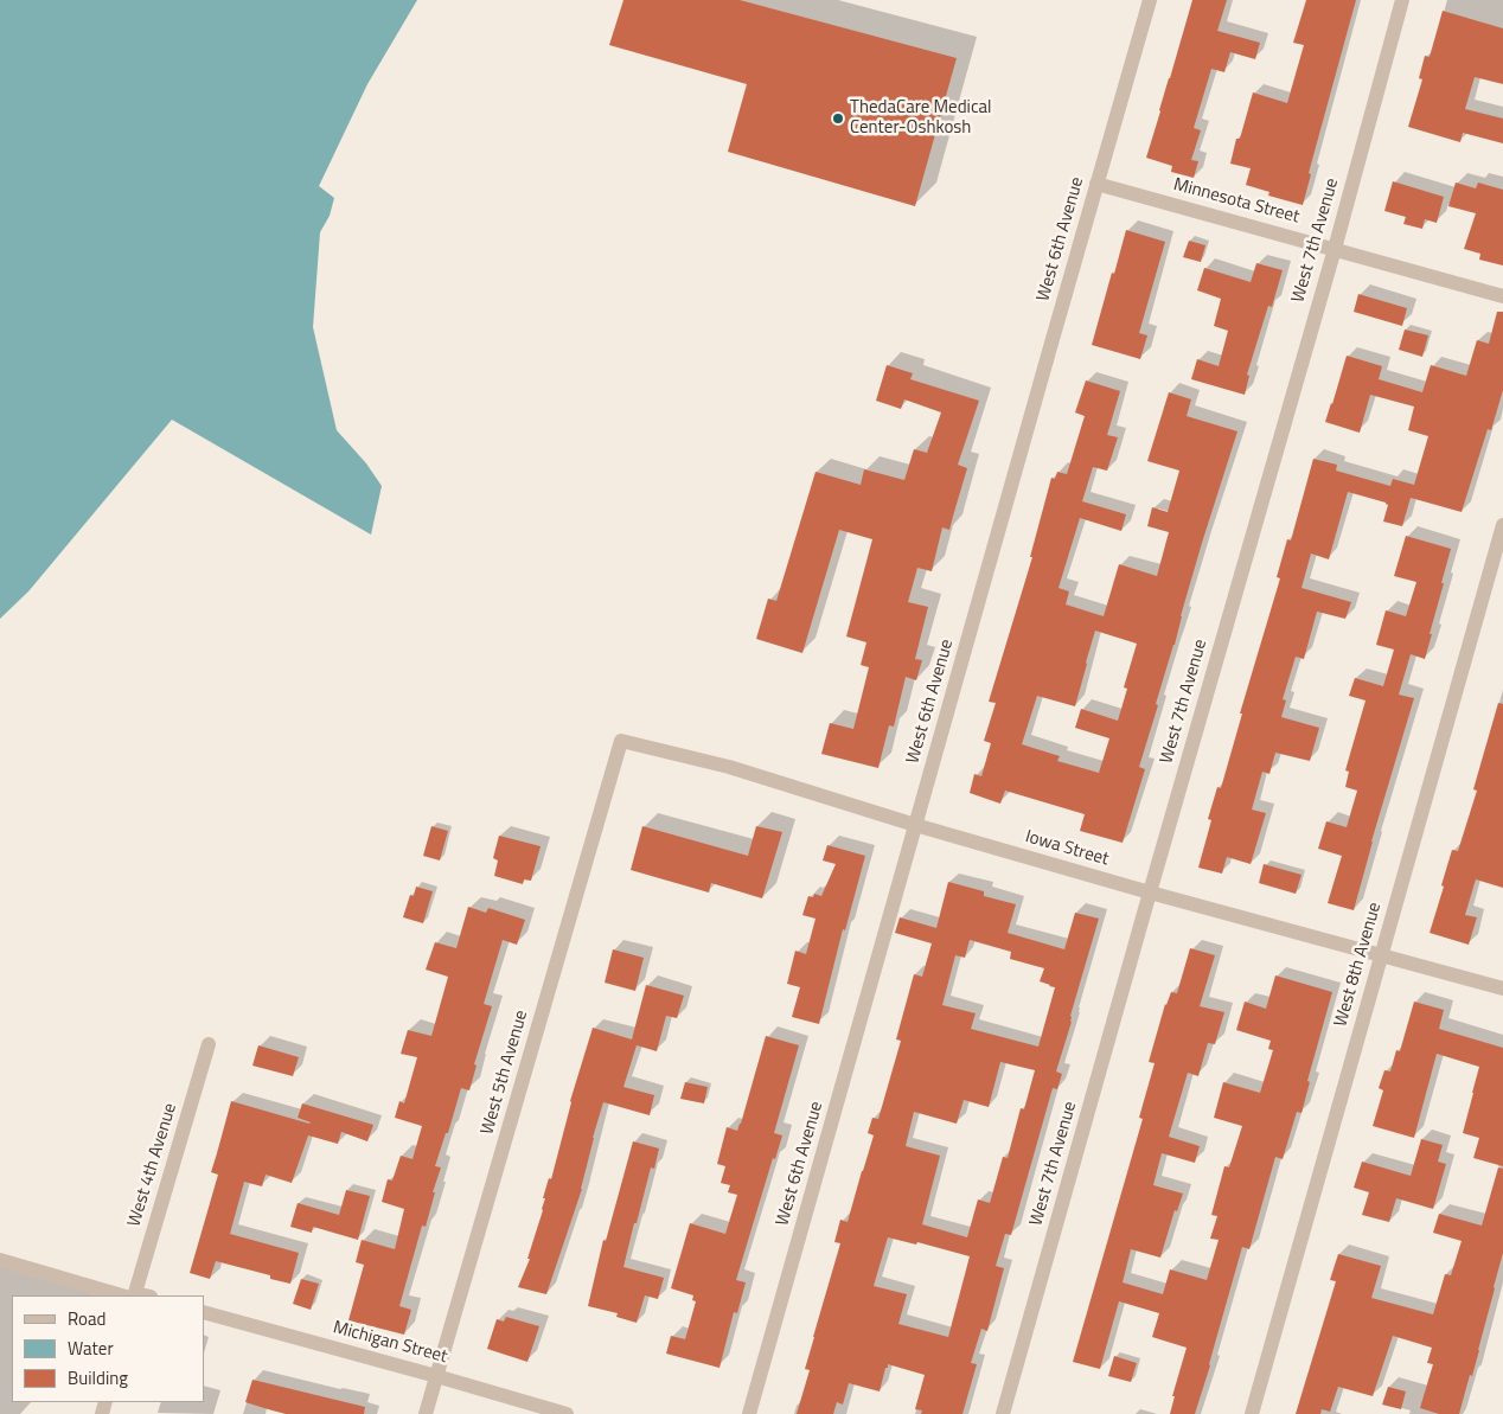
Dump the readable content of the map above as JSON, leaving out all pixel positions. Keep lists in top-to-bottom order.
{
  "streets": {
    "street": [
      "Minnesota Street",
      "West 6th Avenue",
      "West 7th Avenue",
      "Iowa Street",
      "West 8th Avenue",
      "West 5th Avenue",
      "West 4th Avenue",
      "Michigan Street"
    ]
  },
  "crossings": [
    ["Minnesota Street", "West 6th Avenue"],
    ["Minnesota Street", "West 7th Avenue"],
    ["West 6th Avenue", "Iowa Street"],
    ["West 7th Avenue", "Iowa Street"],
    ["Iowa Street", "West 8th Avenue"],
    ["Iowa Street", "West 5th Avenue"],
    ["West 5th Avenue", "Michigan Street"]
  ],
  "places": ["ThedaCare Medical Center-Oshkosh"],
  "legend": ["Road", "Water", "Building"]
}
